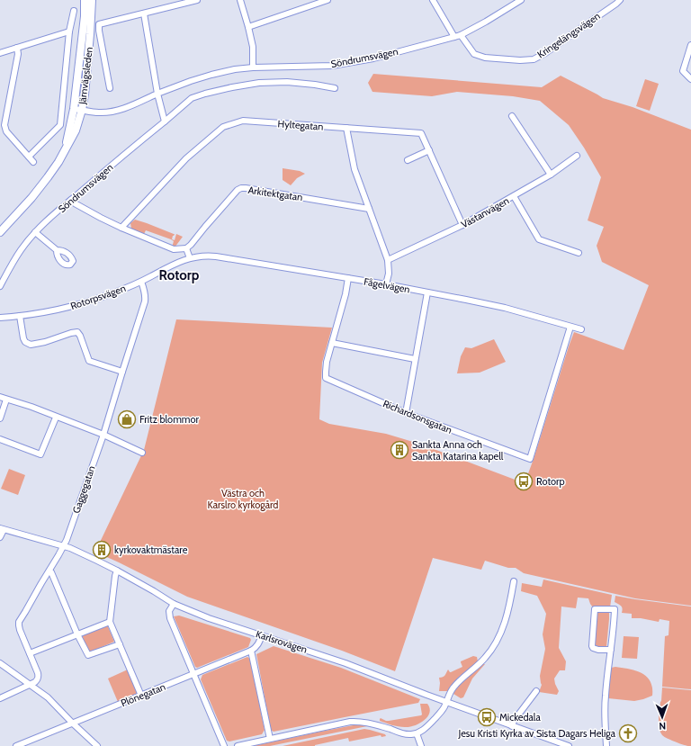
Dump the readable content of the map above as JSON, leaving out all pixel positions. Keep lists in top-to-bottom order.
{
  "streets": {
    "main road": ["Järnvägsleden"],
    "street": [
      "Kringelängsvägen",
      "Söndrumsvägen",
      "Hyltegatan",
      "Arkitektgatan",
      "Västanvägen",
      "Fågelvägen",
      "Rotorpsvägen",
      "Richardsonsgatan",
      "Gaggegatan",
      "Karlsrovägen",
      "Plönegatan"
    ]
  },
  "crossings": [
    ["Kringelängsvägen", "Söndrumsvägen"],
    ["Söndrumsvägen", "Järnvägsleden"],
    ["Hyltegatan", "Västanvägen"],
    ["Fågelvägen", "Rotorpsvägen"],
    ["Fågelvägen", "Richardsonsgatan"],
    ["Rotorpsvägen", "Gaggegatan"],
    ["Gaggegatan", "Karlsrovägen"]
  ],
  "districts": ["Rotorp"],
  "parks": ["Västra och Karslro kyrkogård"],
  "places": {
    "shop": ["Fritz blommor"],
    "building": ["Sankta Anna och Sankta Katarina kapell", "kyrkovaktmästare"],
    "bus stop": ["Rotorp", "Mickedala"],
    "church": ["Jesu Kristi Kyrka av Sista Dagars Heliga"]
  },
  "north": "bottom"
}
